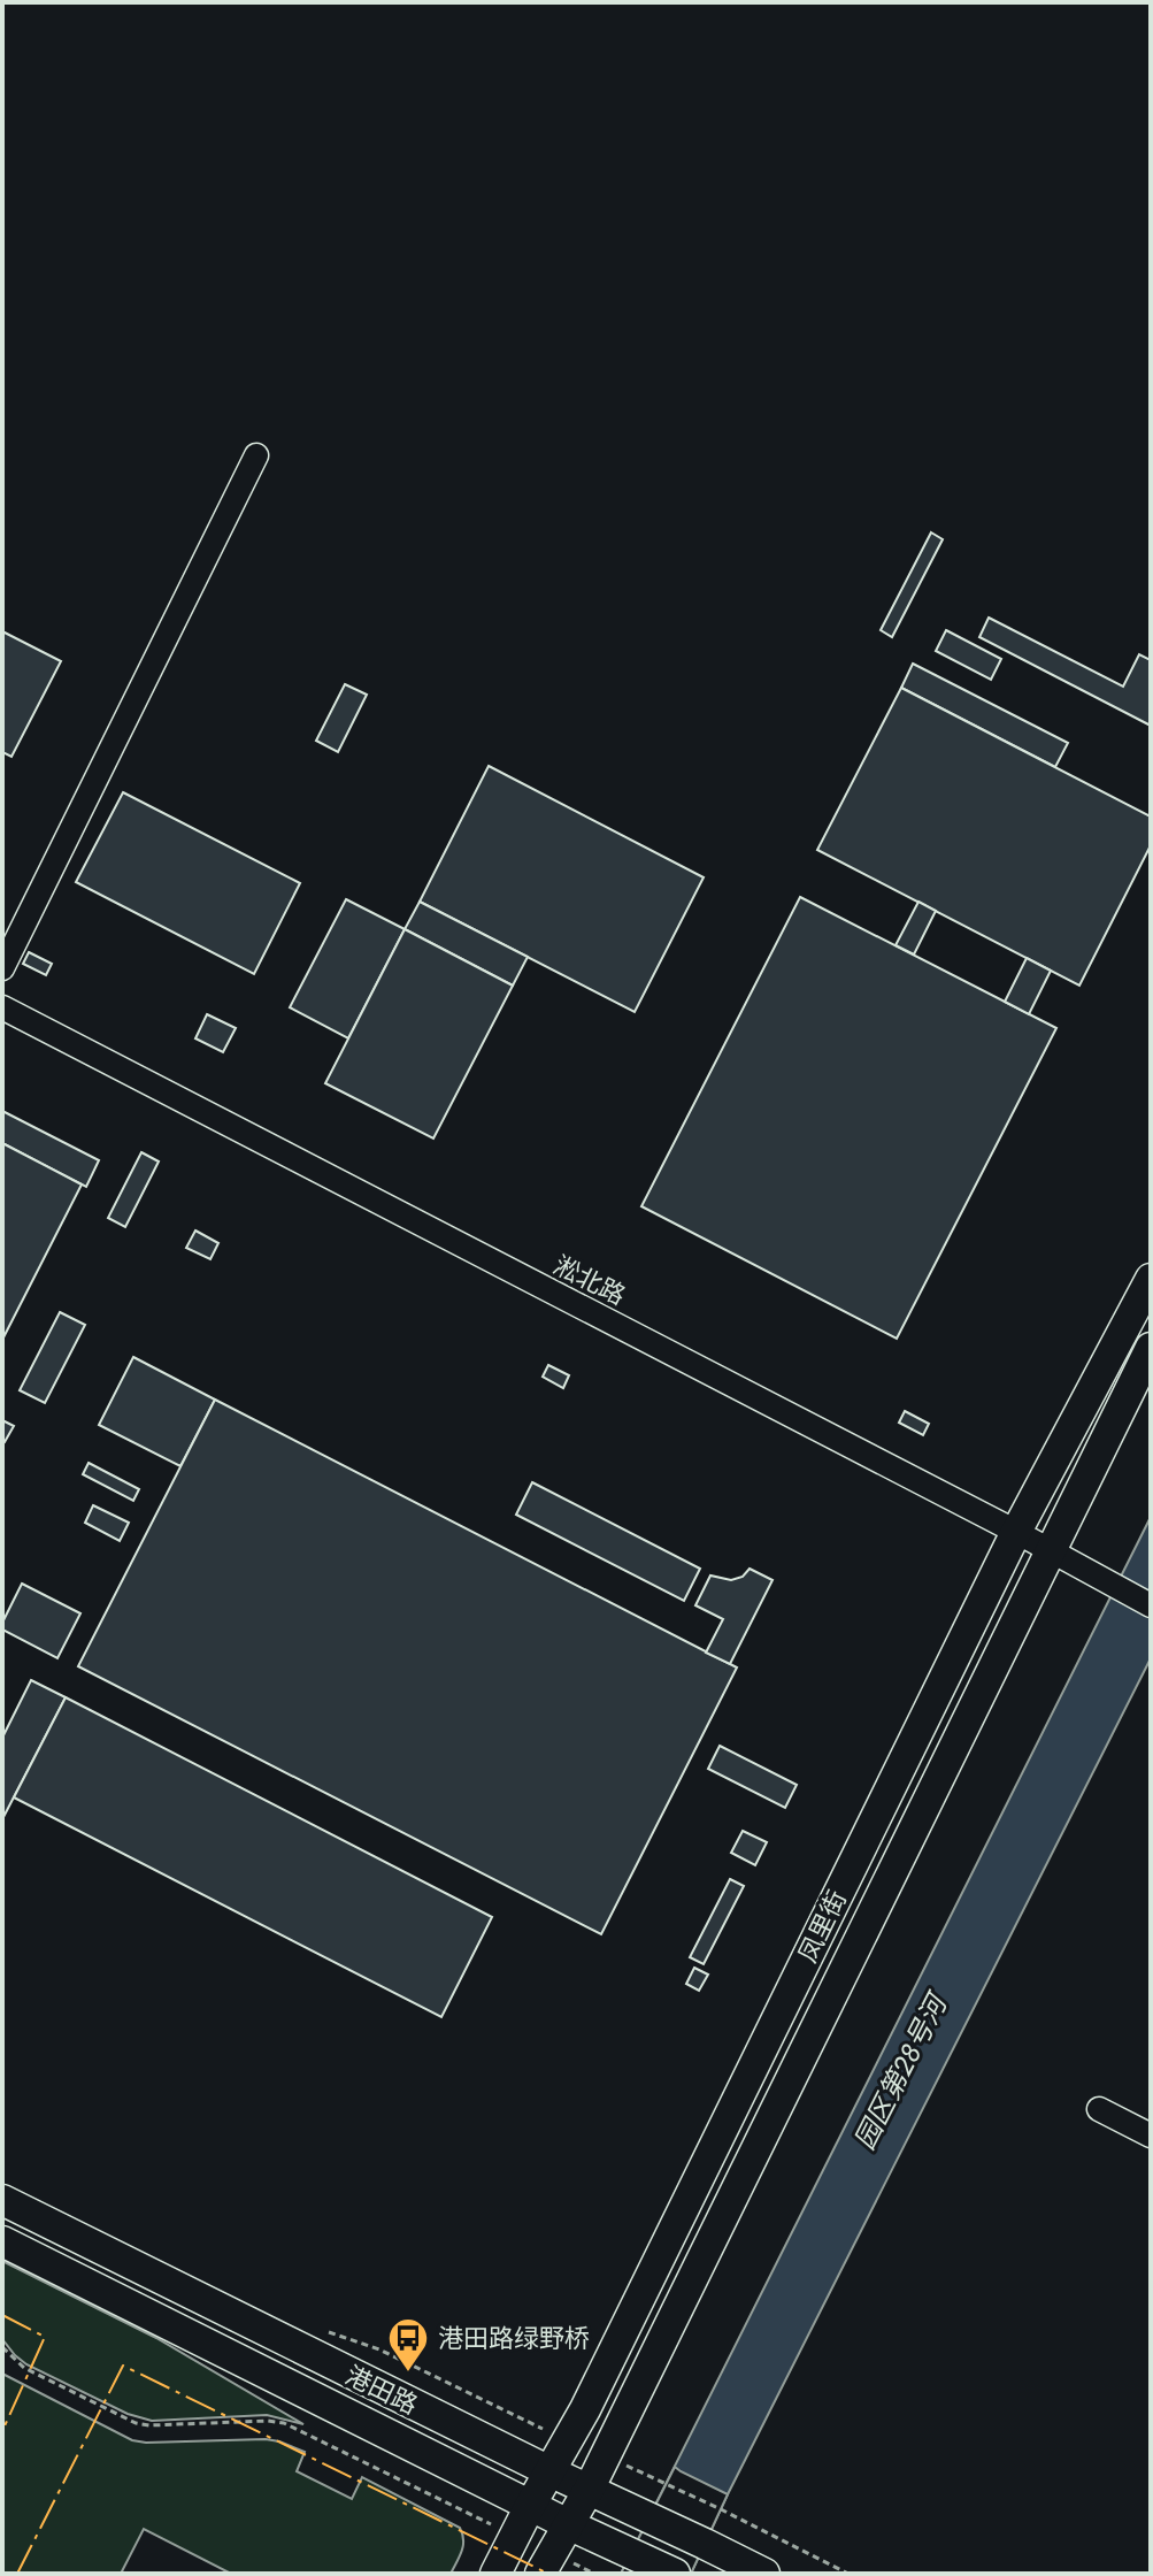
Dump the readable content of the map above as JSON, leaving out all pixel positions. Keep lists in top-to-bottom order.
{
  "streets": {
    "main road": ["凤里街", "港田路"],
    "street": ["淞北路"]
  },
  "crossings": [
    ["淞北路", "凤里街"],
    ["凤里街", "港田路"]
  ],
  "water": ["园区第28号河"],
  "places": {
    "bus stop": ["港田路绿野桥"]
  }
}
